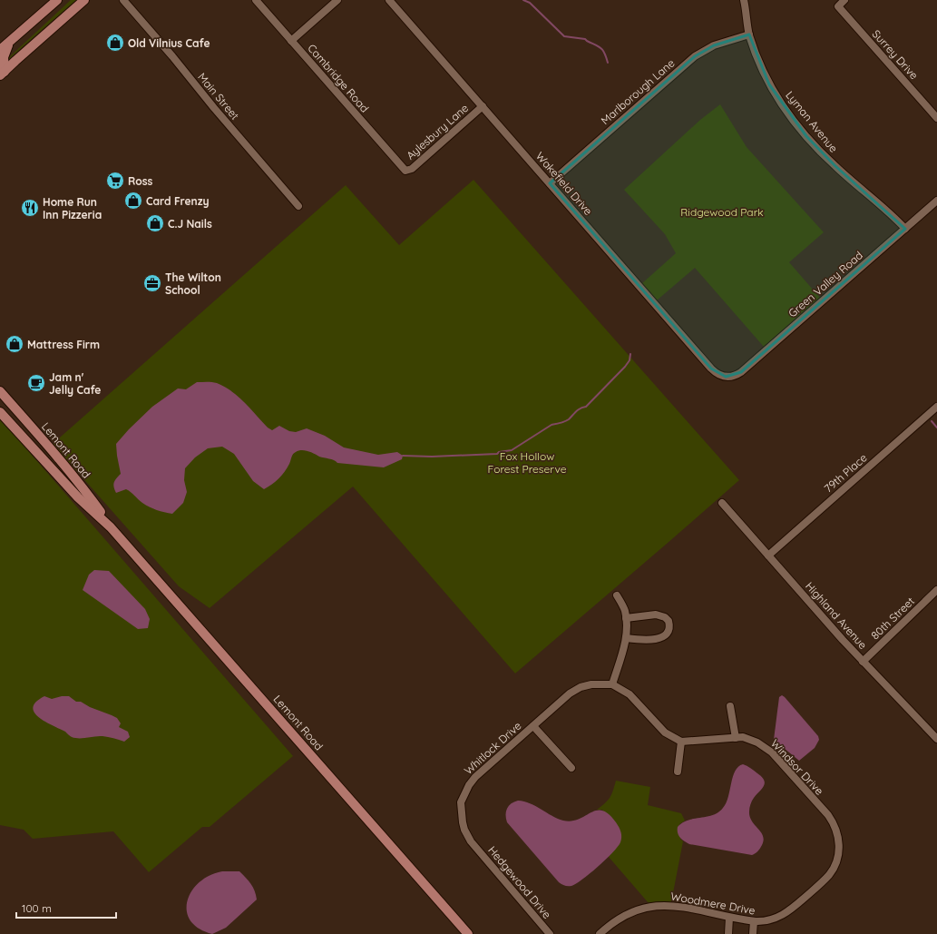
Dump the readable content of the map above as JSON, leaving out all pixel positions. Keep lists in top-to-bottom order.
{
  "streets": {
    "main road": ["Lemont Road"],
    "street": [
      "Surrey Drive",
      "Cambridge Road",
      "Marlborough Lane",
      "Main Street",
      "Lyman Avenue",
      "Aylesbury Lane",
      "Wakefield Drive",
      "Green Valley Road",
      "79th Place",
      "Highland Avenue",
      "80th Street",
      "Whitlock Drive",
      "Windsor Drive",
      "Hedgewood Drive",
      "Woodmere Drive"
    ]
  },
  "crossings": [
    ["Cambridge Road", "Aylesbury Lane"],
    ["Marlborough Lane", "Lyman Avenue"],
    ["Marlborough Lane", "Wakefield Drive"],
    ["Lyman Avenue", "Green Valley Road"],
    ["Aylesbury Lane", "Wakefield Drive"],
    ["Wakefield Drive", "Green Valley Road"],
    ["79th Place", "Highland Avenue"],
    ["Highland Avenue", "80th Street"],
    ["Whitlock Drive", "Hedgewood Drive"],
    ["Windsor Drive", "Woodmere Drive"]
  ],
  "parks": ["Ridgewood Park", "Fox Hollow Forest Preserve"],
  "places": {
    "shop": [
      "Old Vilnius Cafe",
      "Card Frenzy",
      "C.J Nails",
      "Mattress Firm"
    ],
    "supermarket": ["Ross"],
    "restaurant": ["Home Run Inn Pizzeria"],
    "office": ["The Wilton School"],
    "cafe": ["Jam n' Jelly Cafe"]
  },
  "scale_bar": "100 m"
}
